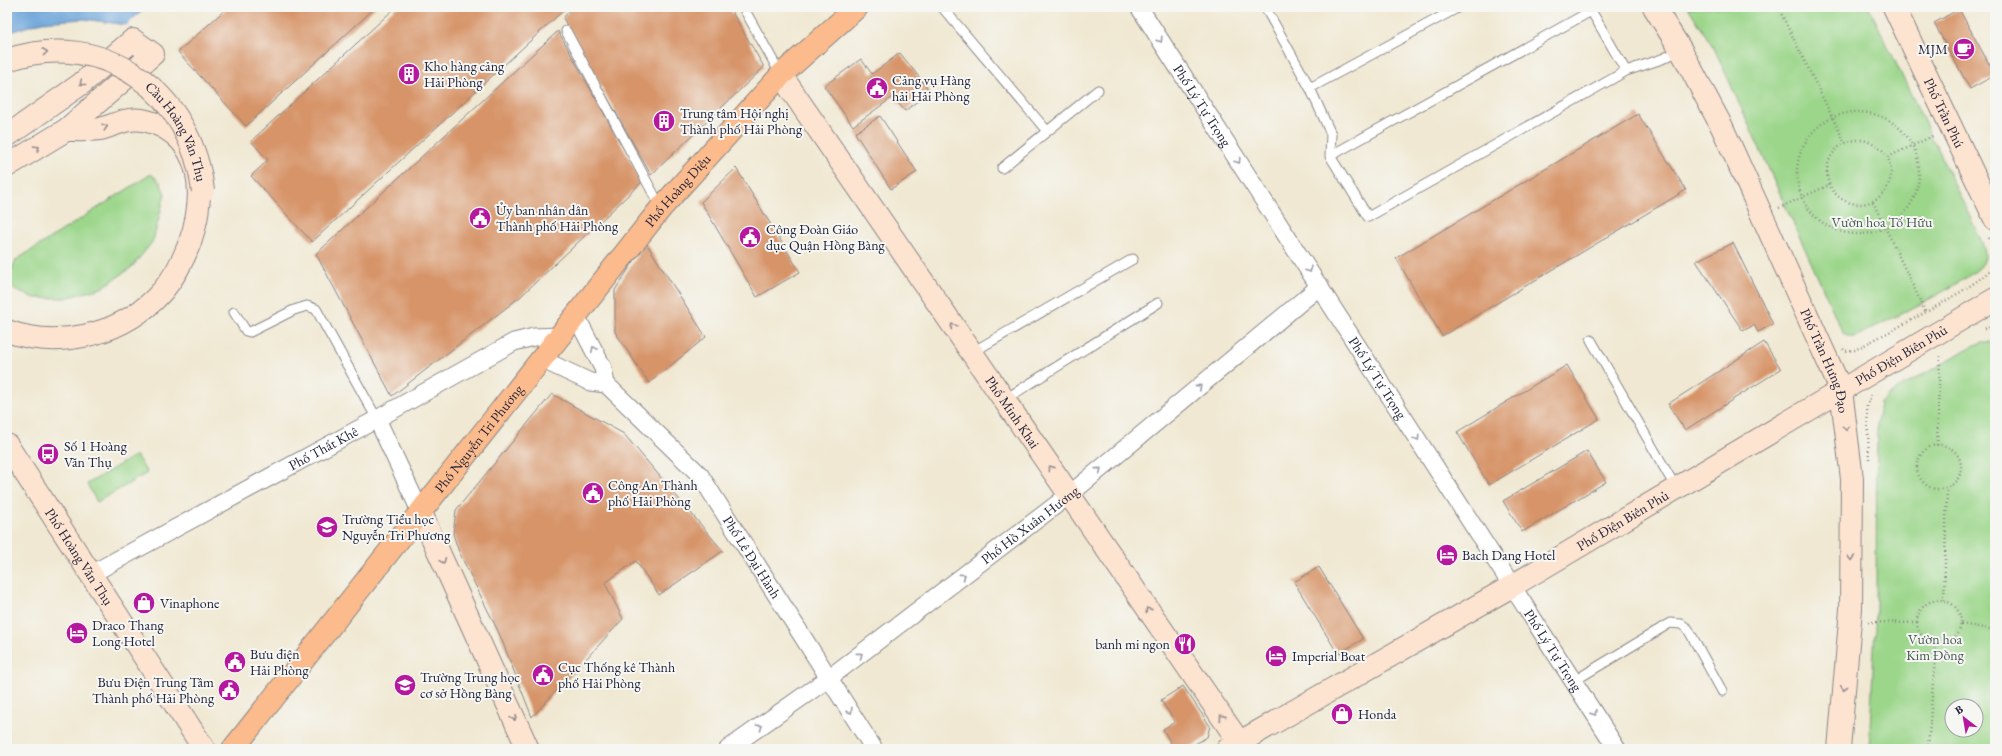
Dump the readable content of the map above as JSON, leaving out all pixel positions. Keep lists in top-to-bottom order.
{
  "streets": {
    "main road": [
      "Phố Trần Phú",
      "Cầu Hoàng Văn Thụ",
      "Phố Hoàng Diệu",
      "Phố Điện Biên Phủ",
      "Phố Trần Hưng Đạo",
      "Phố Minh Khai",
      "Phố Nguyễn Tri Phương",
      "Phố Hoàng Văn Thụ"
    ],
    "street": [
      "Phố Lý Tự Trọng",
      "Phố Thất Khê",
      "Phố Hồ Xuân Hương",
      "Phố Lê Đại Hành"
    ]
  },
  "crossings": [
    ["Phố Lý Tự Trọng", "Phố Điện Biên Phủ"],
    ["Phố Lý Tự Trọng", "Phố Hồ Xuân Hương"],
    ["Phố Hoàng Diệu", "Phố Minh Khai"],
    ["Phố Hoàng Diệu", "Phố Nguyễn Tri Phương"],
    ["Phố Điện Biên Phủ", "Phố Trần Hưng Đạo"],
    ["Phố Điện Biên Phủ", "Phố Minh Khai"],
    ["Phố Minh Khai", "Phố Hồ Xuân Hương"],
    ["Phố Nguyễn Tri Phương", "Phố Thất Khê"],
    ["Phố Thất Khê", "Phố Hoàng Văn Thụ"],
    ["Phố Hồ Xuân Hương", "Phố Lê Đại Hành"]
  ],
  "one_way": [
    "Phố Lý Tự Trọng",
    "Phố Trần Hưng Đạo",
    "Phố Minh Khai",
    "Phố Hồ Xuân Hương"
  ],
  "parks": ["Vườn hoa Tố Hữu", "Vườn hoa Kim Đồng"],
  "places": {
    "cafe": ["MJM"],
    "building": ["Kho hàng cảng Hải Phòng", "Trung tâm Hội nghị Thành phố Hải Phòng"],
    "public building": [
      "Cảng vụ Hàng hải Hải Phòng",
      "Ủy ban nhân dân Thành phố Hải Phòng",
      "Công Đoàn Giáo dục Quận Hồng Bàng",
      "Công An Thành phố Hải Phòng",
      "Bưu điện Hải Phòng",
      "Cục Thống kê Thành phố Hải Phòng",
      "Bưu Điện Trung Tâm Thành phố Hải Phòng"
    ],
    "bus stop": ["Số 1 Hoàng Văn Thụ"],
    "school or university": ["Trường Tiểu học Nguyễn Tri Phương", "Trường Trung học cơ sở Hồng Bàng"],
    "hotel": ["Bach Dang Hotel", "Draco Thang Long Hotel", "Imperial Boat"],
    "shop": ["Vinaphone", "Honda"],
    "restaurant": ["banh mi ngon"]
  },
  "north": "top left"
}
